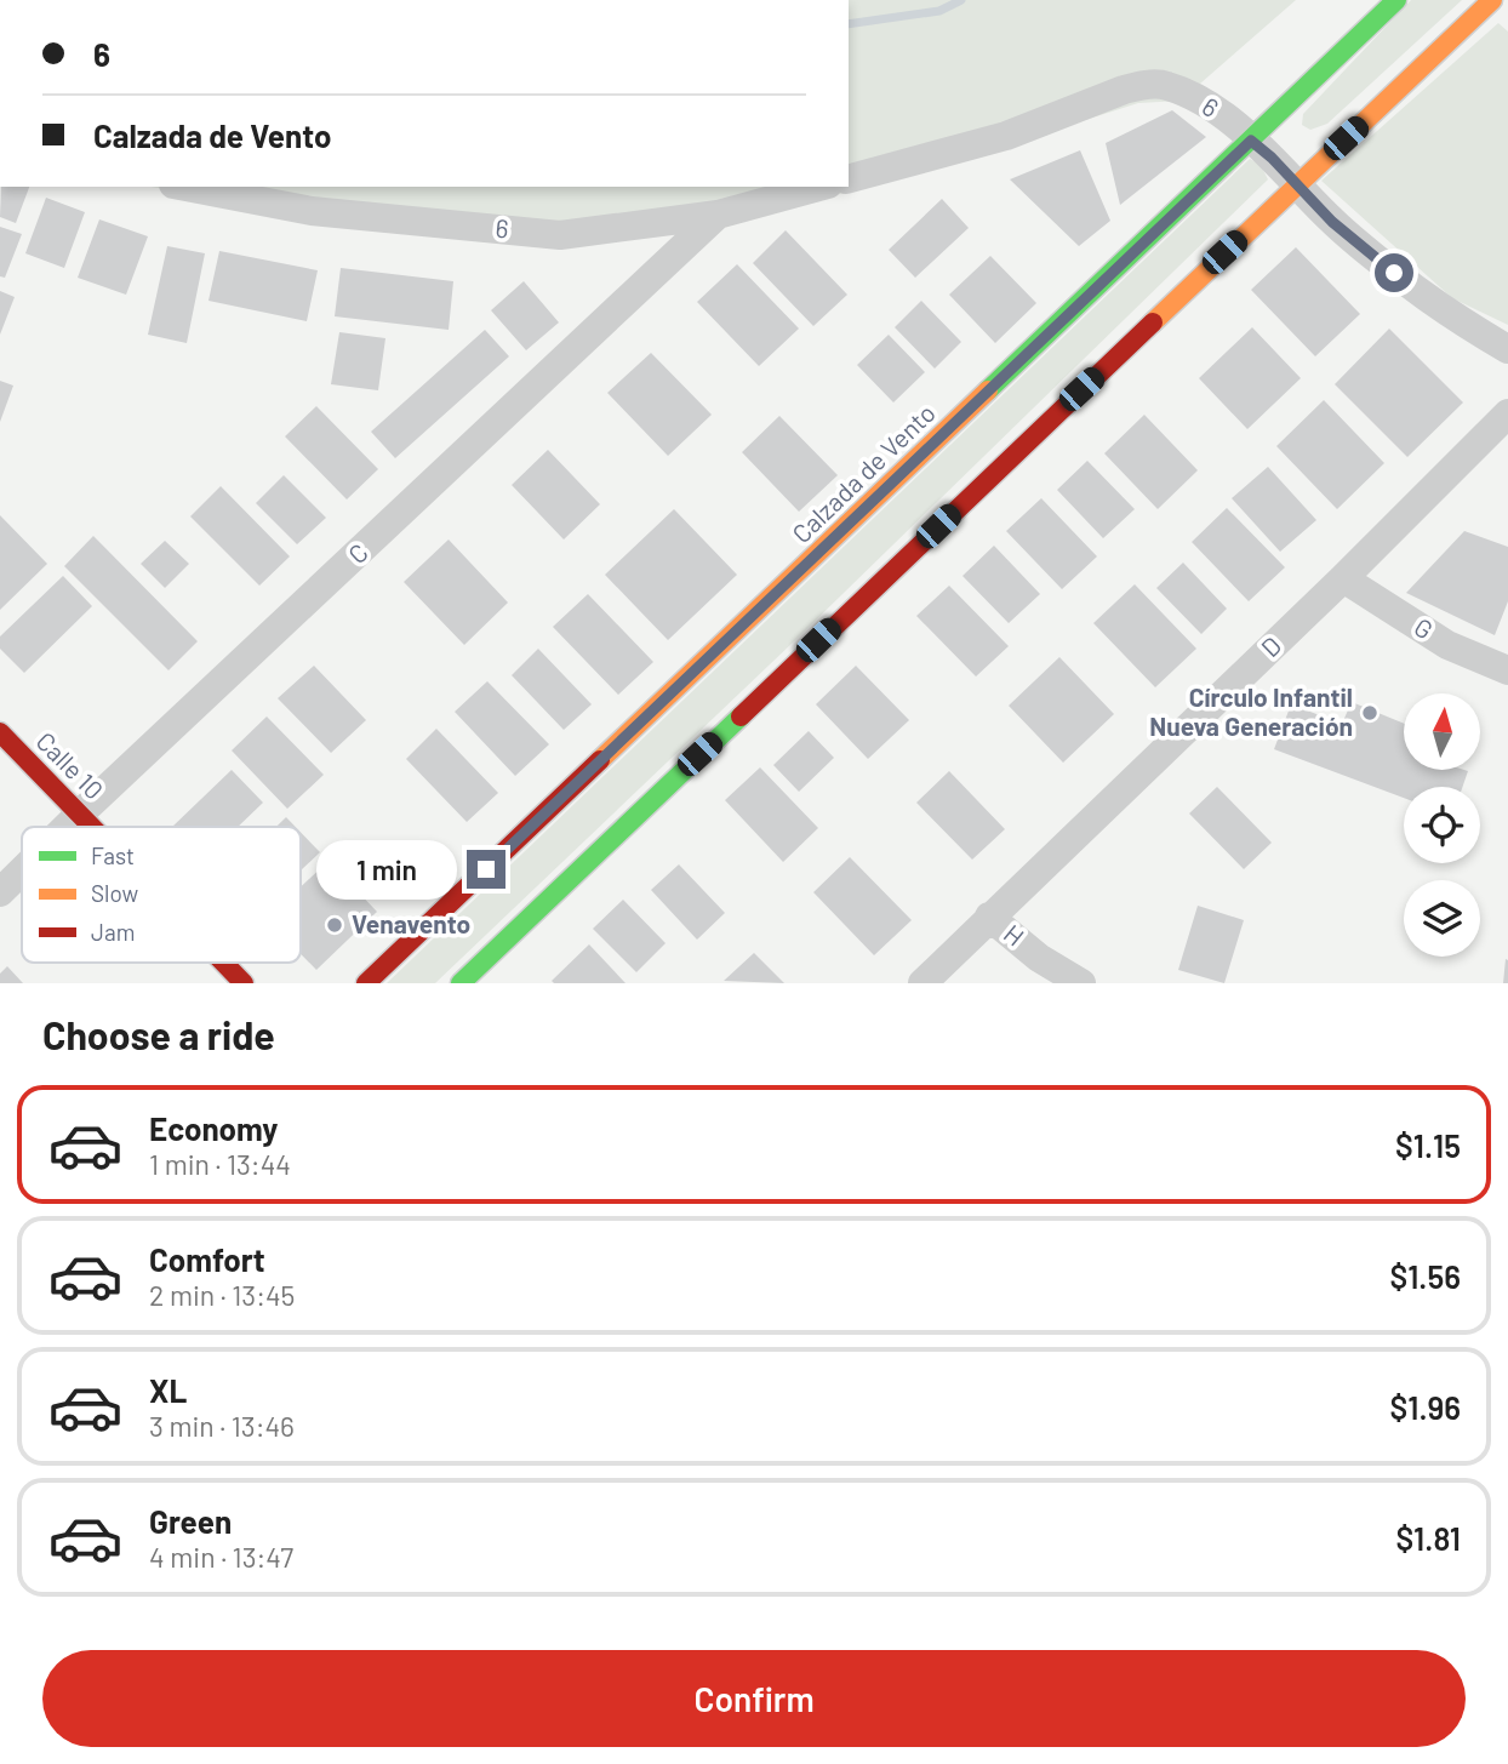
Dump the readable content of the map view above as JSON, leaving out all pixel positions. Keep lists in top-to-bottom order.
{
  "streets": {
    "main road": ["Calzada de Vento", "Calle 10"],
    "street": [
      "6",
      "C",
      "G",
      "D",
      "H"
    ]
  },
  "crossings": [
    ["6", "Calzada de Vento"],
    ["6", "C"],
    ["C", "Calle 10"],
    ["G", "D"],
    ["D", "H"]
  ],
  "places": ["Círculo Infantil Nueva Generación", "Venavento"],
  "legend": ["Fast", "Slow", "Jam"],
  "north": "top",
  "page": {
    "banner": ["6", "Calzada de Vento"],
    "bubble": "1 min",
    "heading": "Choose a ride",
    "list": [
      {
        "name": "Economy",
        "note": "1 min · 13:44",
        "value": "$1.15"
      },
      {
        "name": "Comfort",
        "note": "2 min · 13:45",
        "value": "$1.56"
      },
      {
        "name": "XL",
        "note": "3 min · 13:46",
        "value": "$1.96"
      },
      {
        "name": "Green",
        "note": "4 min · 13:47",
        "value": "$1.81"
      }
    ],
    "buttons": "Confirm"
  }
}
